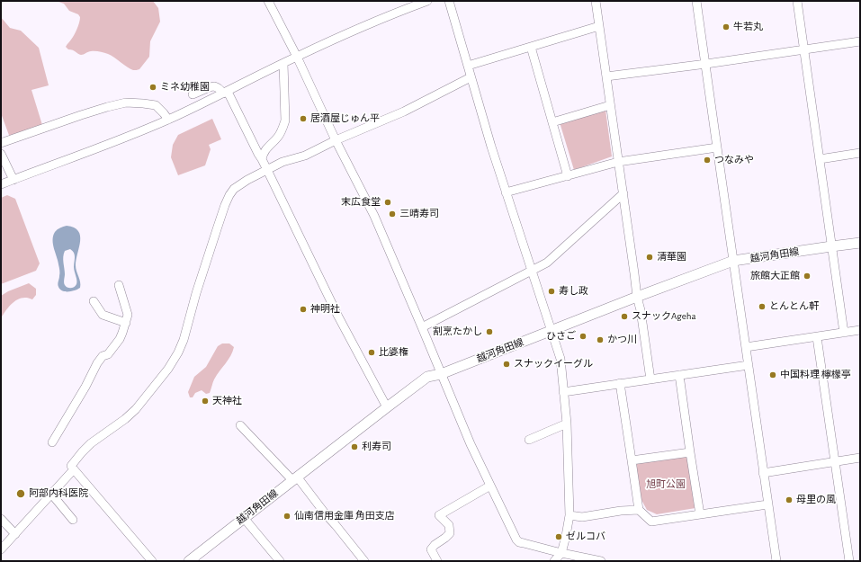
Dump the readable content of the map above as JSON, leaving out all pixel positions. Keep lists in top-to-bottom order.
{
  "streets": {
    "main road": ["越河角田線"]
  },
  "parks": ["旭町公園"],
  "places": [
    "牛若丸",
    "ミネ幼稚園",
    "居酒屋じゅん平",
    "つなみや",
    "末広食堂",
    "三晴寿司",
    "清華園",
    "旅館大正館",
    "寿し政",
    "とんとん軒",
    "神明社",
    "スナックAgeha",
    "割烹たかし",
    "ひさご",
    "かつ川",
    "比婆権",
    "スナックイーグル",
    "中国料理 檸檬亭",
    "天神社",
    "利寿司",
    "阿部内科医院",
    "母里の風",
    "仙南信用金庫 角田支店",
    "ゼルコバ"
  ]
}
